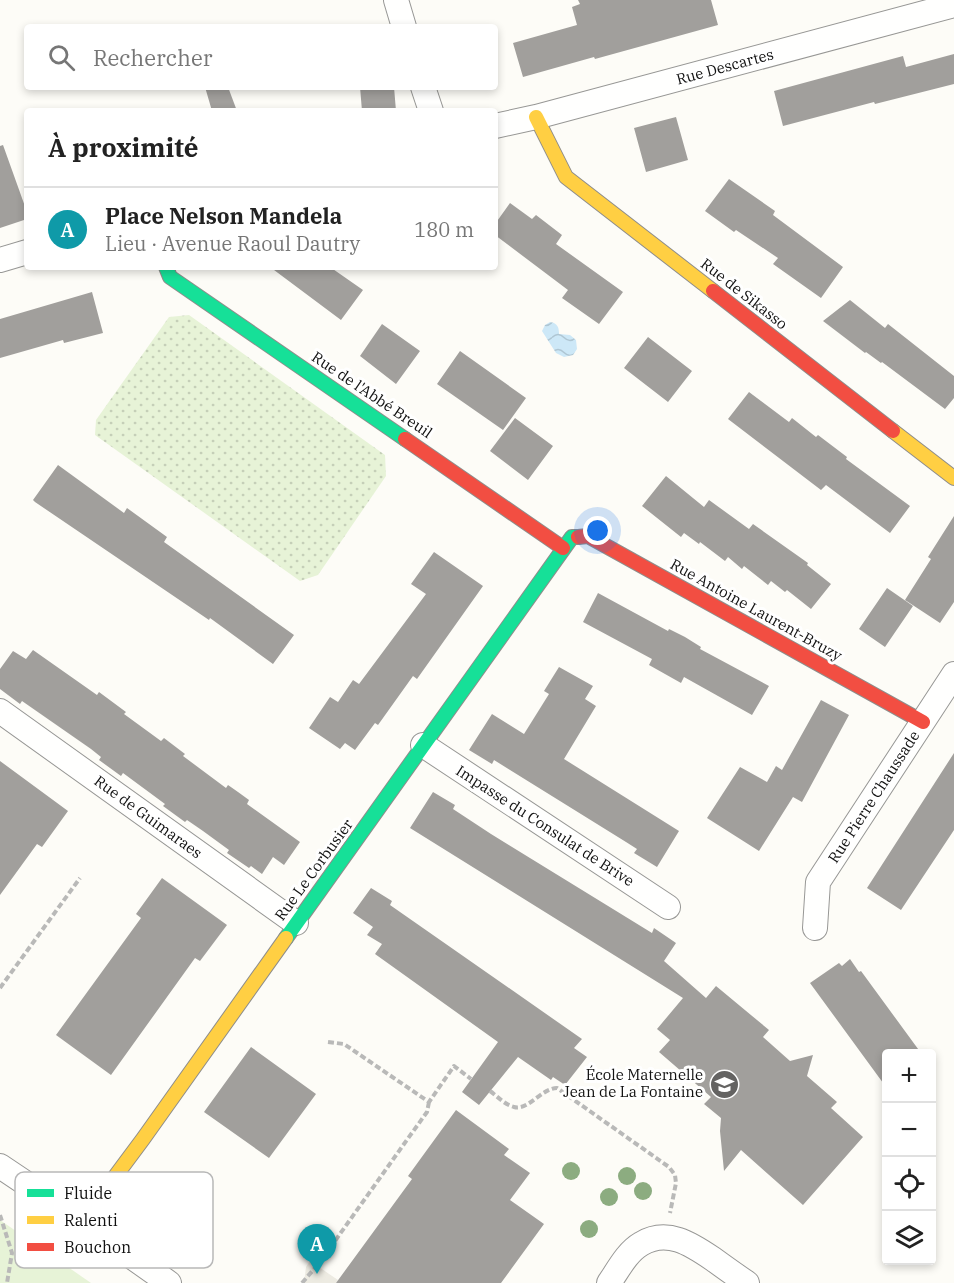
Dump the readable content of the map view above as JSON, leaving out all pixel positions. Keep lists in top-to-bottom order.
{
  "streets": {
    "street": [
      "Rue Descartes",
      "Rue de Sikasso",
      "Rue de l'Abbé Breuil",
      "Rue Antoine Laurent-Bruzy",
      "Rue Pierre Chaussade",
      "Rue de Guimaraes",
      "Impasse du Consulat de Brive",
      "Rue Le Corbusier"
    ]
  },
  "crossings": [
    ["Rue Descartes", "Rue de Sikasso"],
    ["Rue de l'Abbé Breuil", "Rue Antoine Laurent-Bruzy"],
    ["Rue de l'Abbé Breuil", "Rue Le Corbusier"],
    ["Rue Antoine Laurent-Bruzy", "Rue Pierre Chaussade"],
    ["Rue Antoine Laurent-Bruzy", "Rue Le Corbusier"],
    ["Rue de Guimaraes", "Rue Le Corbusier"],
    ["Impasse du Consulat de Brive", "Rue Le Corbusier"]
  ],
  "places": {
    "school or university": ["École Maternelle Jean de La Fontaine"]
  },
  "legend": ["Fluide", "Ralenti", "Bouchon"],
  "page": {
    "search": "Rechercher",
    "heading": "À proximité",
    "list": [
      {
        "mark": "A",
        "name": "Place Nelson Mandela",
        "note": "Lieu · Avenue Raoul Dautry",
        "value": "180 m"
      }
    ],
    "map_buttons": ["+", "−"],
    "pins": "A"
  }
}
